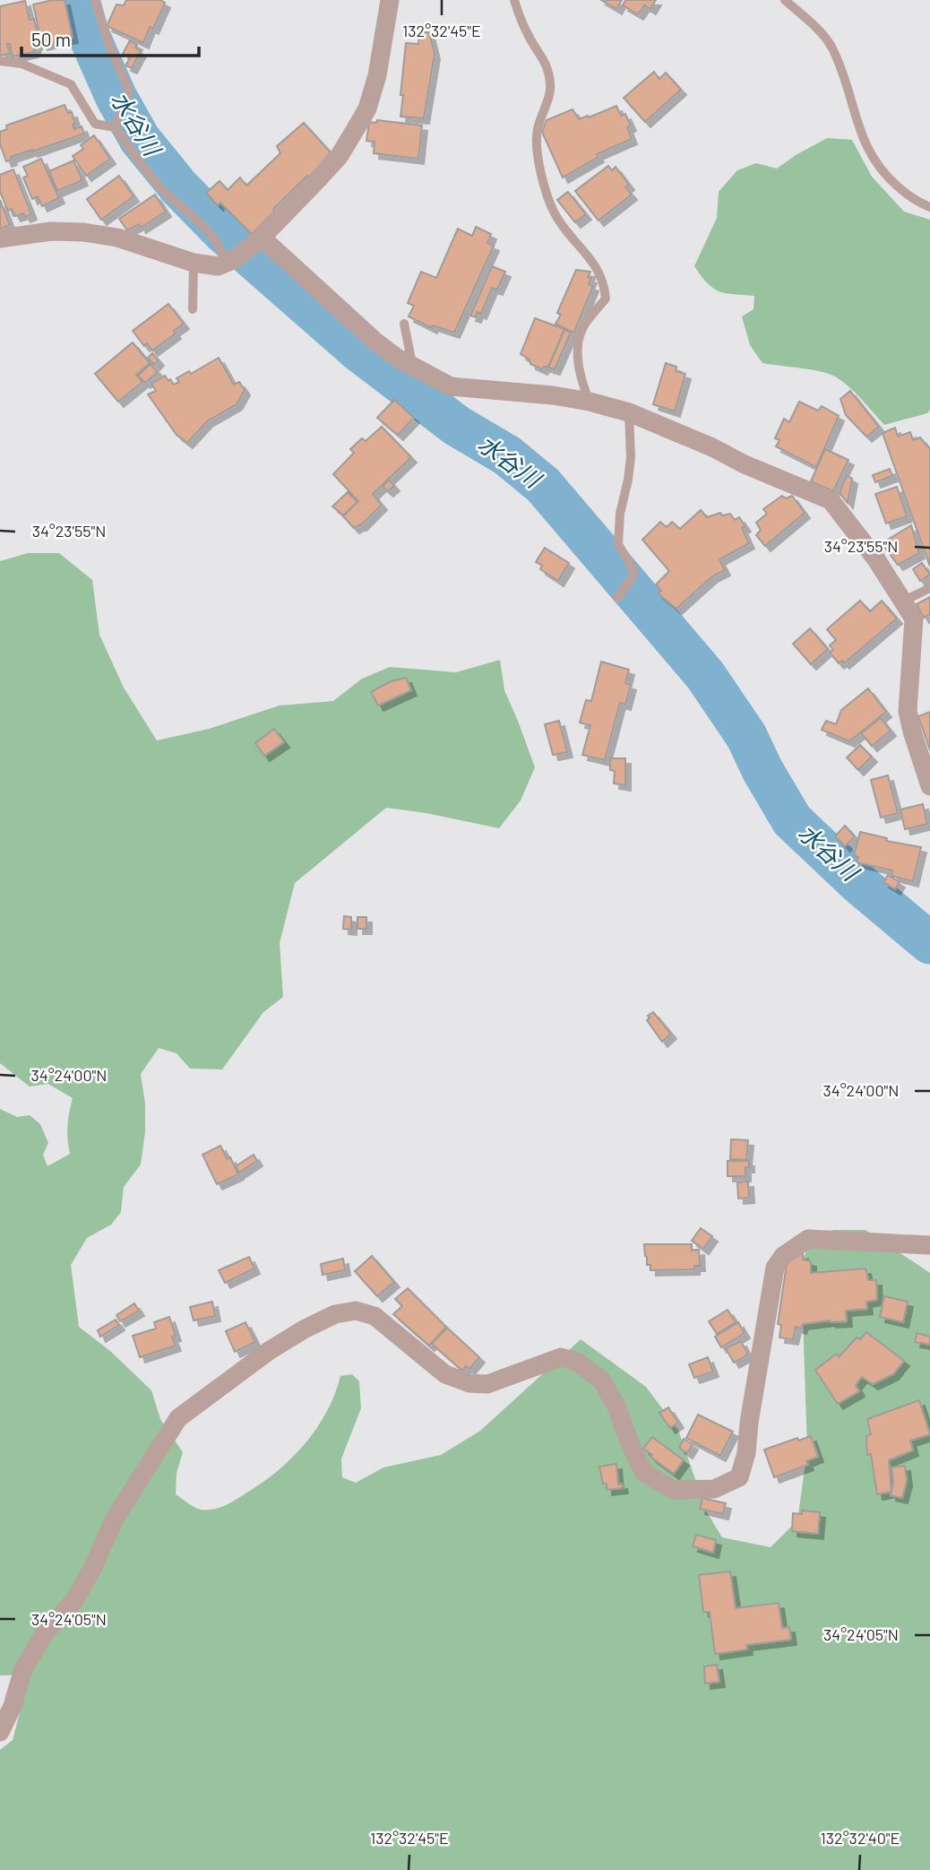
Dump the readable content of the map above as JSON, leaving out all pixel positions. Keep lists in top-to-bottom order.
{
  "water": ["水谷川"],
  "scale_bar": "50 m",
  "coordinates": [
    "132°32'45\"E",
    "34°23'55\"N",
    "34°24'00\"N",
    "34°24'05\"N",
    "132°32'40\"E"
  ]
}
